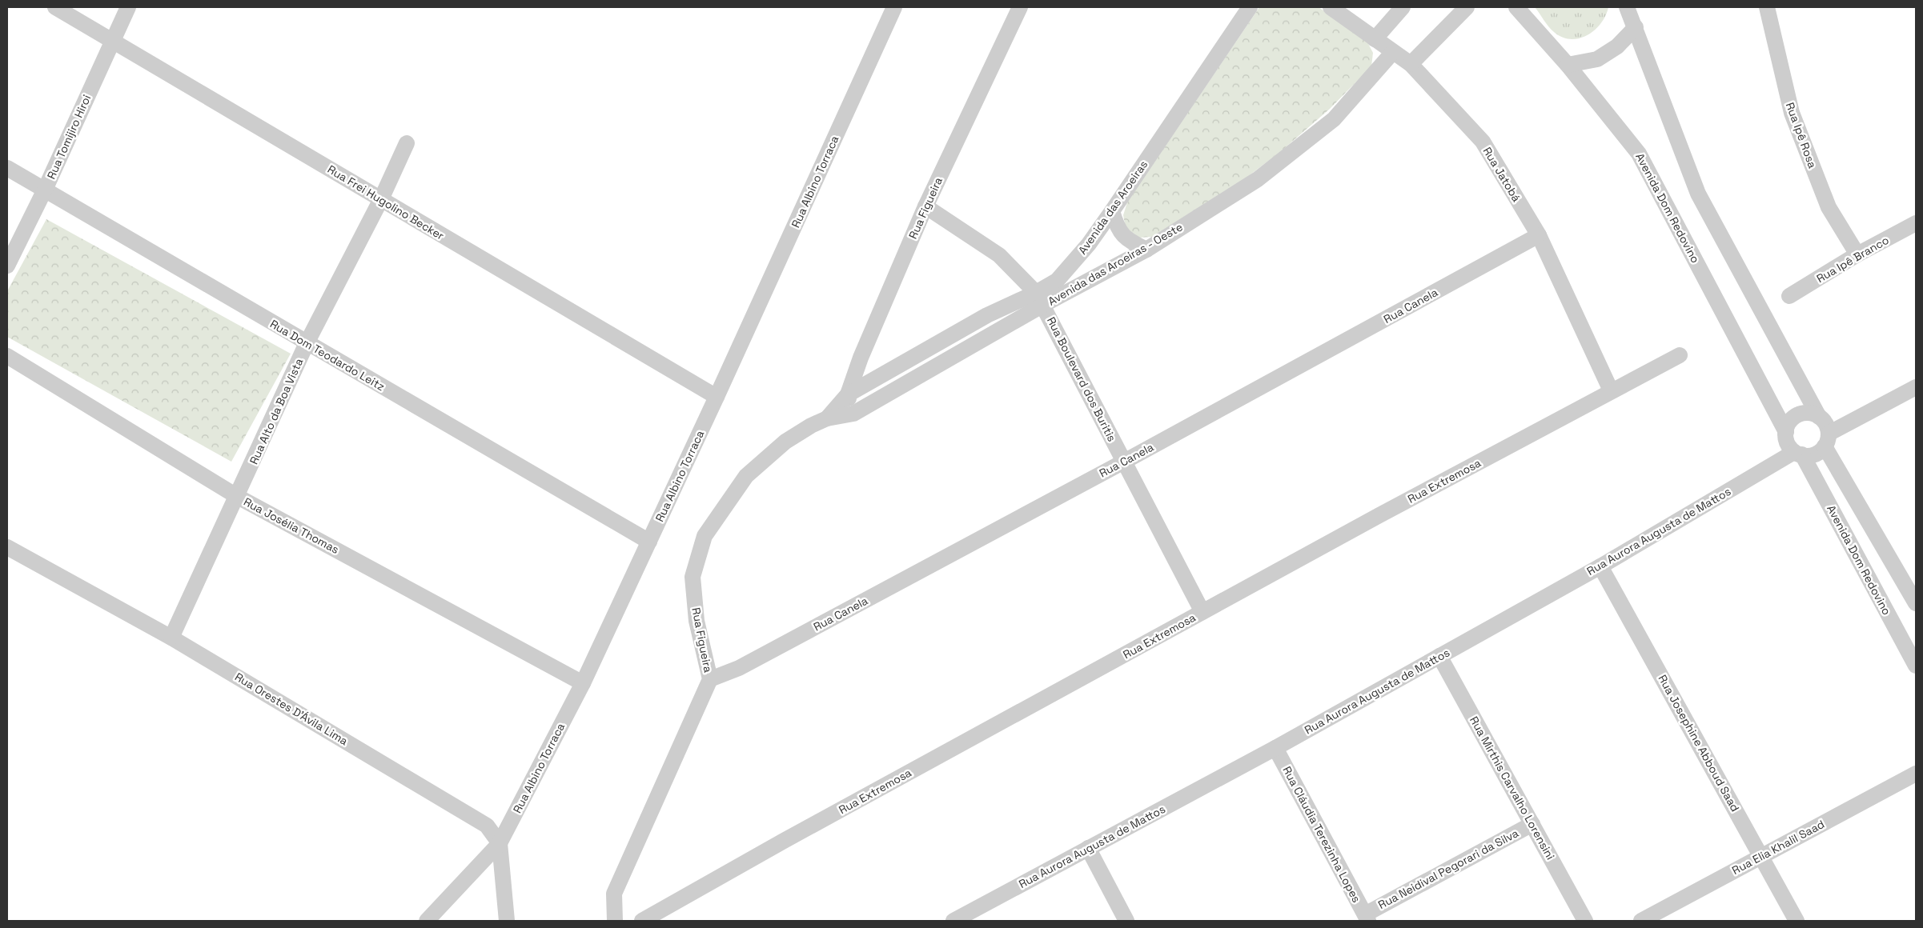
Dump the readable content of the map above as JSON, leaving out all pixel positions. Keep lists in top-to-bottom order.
{
  "streets": {
    "street": [
      "Rua Ipê Rosa",
      "Rua Tomijiro Hiroi",
      "Rua Jatobá",
      "Rua Albino Torraca",
      "Rua Frei Hugolino Becker",
      "Avenida das Aroeiras",
      "Rua Figueira",
      "Avenida Dom Redovino",
      "Rua Ipê Branco",
      "Avenida das Aroeiras - Oeste",
      "Rua Canela",
      "Rua Dom Teodardo Leitz",
      "Rua Boulevard dos Buritis",
      "Rua Alto da Boa Vista",
      "Rua Extremosa",
      "Rua Josélia Thomas",
      "Rua Aurora Augusta de Mattos",
      "Rua Orestes D'Ávila Lima",
      "Rua Josephine Abboud Saad",
      "Rua Mirthis Carvalho Lorensini",
      "Rua Cláudia Terezinha Lopes",
      "Rua Elia Khalil Saad",
      "Rua Neidival Pegorari da Silva"
    ]
  },
  "crossings": [
    ["Rua Ipê Rosa", "Rua Ipê Branco"],
    ["Rua Tomijiro Hiroi", "Rua Frei Hugolino Becker"],
    ["Rua Tomijiro Hiroi", "Rua Dom Teodardo Leitz"],
    ["Rua Jatobá", "Avenida das Aroeiras - Oeste"],
    ["Rua Jatobá", "Rua Canela"],
    ["Rua Jatobá", "Rua Extremosa"],
    ["Rua Albino Torraca", "Rua Frei Hugolino Becker"],
    ["Rua Albino Torraca", "Rua Dom Teodardo Leitz"],
    ["Rua Albino Torraca", "Rua Josélia Thomas"],
    ["Rua Albino Torraca", "Rua Orestes D'Ávila Lima"],
    ["Rua Frei Hugolino Becker", "Rua Alto da Boa Vista"],
    ["Avenida das Aroeiras", "Rua Figueira"],
    ["Avenida das Aroeiras", "Avenida das Aroeiras - Oeste"],
    ["Avenida das Aroeiras", "Rua Boulevard dos Buritis"],
    ["Rua Figueira", "Avenida das Aroeiras - Oeste"],
    ["Rua Figueira", "Rua Canela"],
    ["Rua Figueira", "Rua Boulevard dos Buritis"],
    ["Avenida Dom Redovino", "Rua Aurora Augusta de Mattos"],
    ["Avenida das Aroeiras - Oeste", "Rua Boulevard dos Buritis"],
    ["Rua Canela", "Rua Boulevard dos Buritis"],
    ["Rua Dom Teodardo Leitz", "Rua Alto da Boa Vista"],
    ["Rua Boulevard dos Buritis", "Rua Extremosa"],
    ["Rua Alto da Boa Vista", "Rua Josélia Thomas"],
    ["Rua Alto da Boa Vista", "Rua Orestes D'Ávila Lima"],
    ["Rua Aurora Augusta de Mattos", "Rua Josephine Abboud Saad"],
    ["Rua Aurora Augusta de Mattos", "Rua Mirthis Carvalho Lorensini"],
    ["Rua Aurora Augusta de Mattos", "Rua Cláudia Terezinha Lopes"],
    ["Rua Josephine Abboud Saad", "Rua Elia Khalil Saad"],
    ["Rua Mirthis Carvalho Lorensini", "Rua Neidival Pegorari da Silva"],
    ["Rua Cláudia Terezinha Lopes", "Rua Neidival Pegorari da Silva"]
  ]
}
